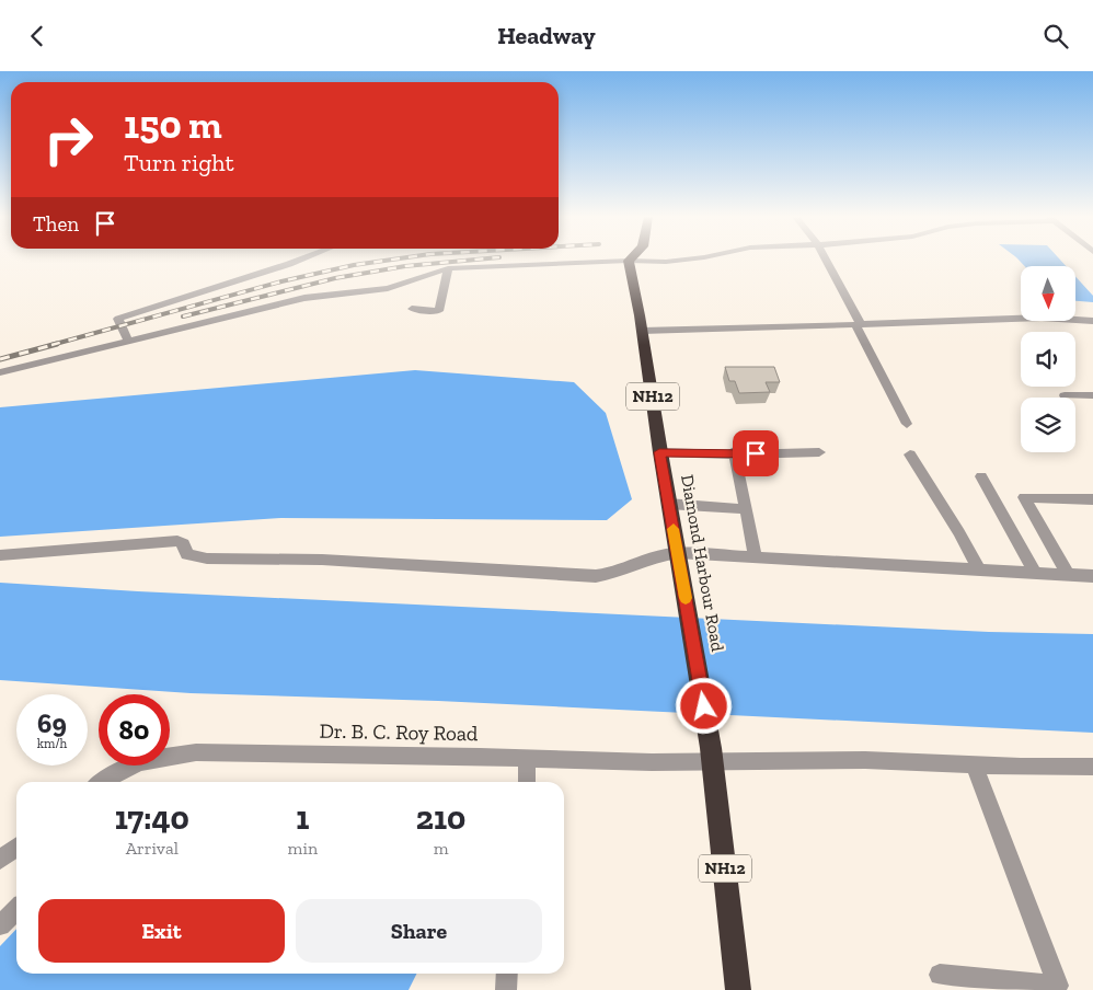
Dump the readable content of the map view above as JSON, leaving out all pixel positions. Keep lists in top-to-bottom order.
{
  "streets": {
    "highway": ["NH12", "Diamond Harbour Road"],
    "street": ["Dr. B. C. Roy Road"]
  },
  "crossings": [
    ["Diamond Harbour Road", "Dr. B. C. Roy Road"]
  ],
  "north": "bottom",
  "page": {
    "header": "Headway",
    "turn": ["150 m", "Turn right"],
    "then": "Then",
    "speed": "69 km/h",
    "limit": "80",
    "eta": [
      "17:40",
      "Arrival",
      "1",
      "min",
      "210",
      "m"
    ],
    "buttons": ["Exit", "Share"]
  }
}
